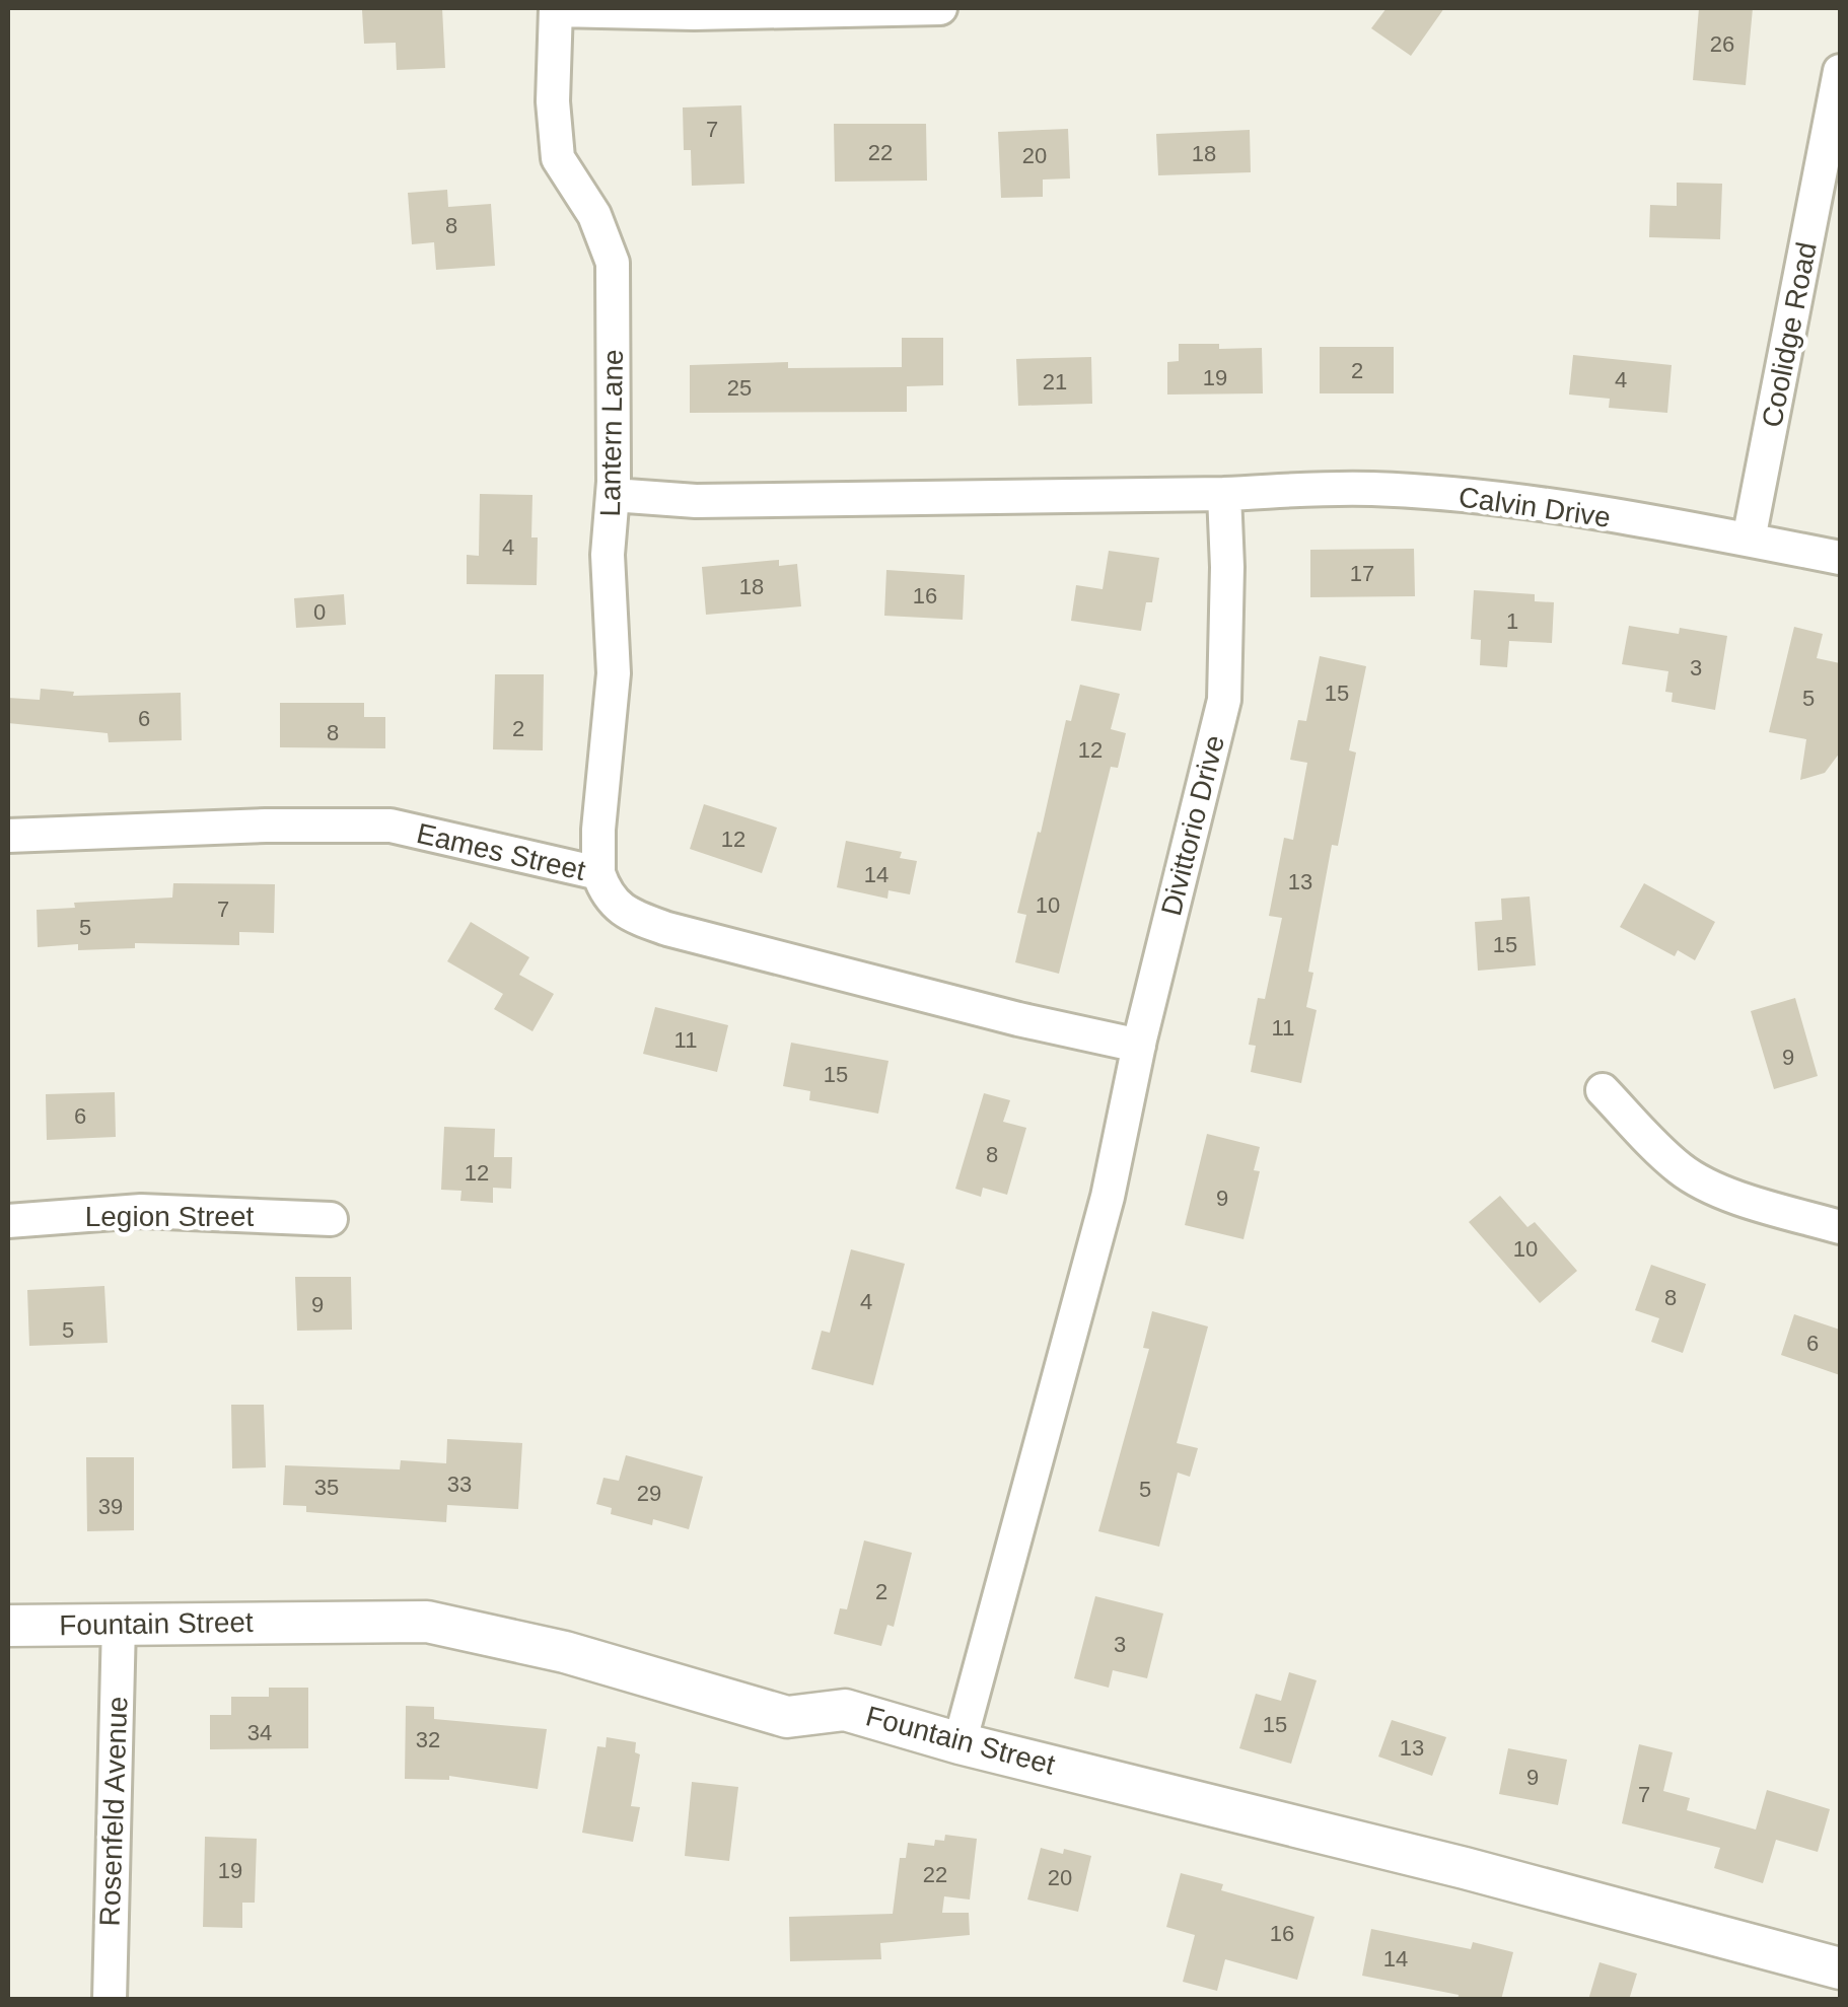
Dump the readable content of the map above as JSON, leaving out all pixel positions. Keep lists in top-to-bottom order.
{
  "streets": {
    "street": [
      "Coolidge Road",
      "Lantern Lane",
      "Calvin Drive",
      "Divittorio Drive",
      "Eames Street",
      "Legion Street",
      "Fountain Street",
      "Rosenfeld Avenue"
    ]
  },
  "crossings": [
    ["Coolidge Road", "Calvin Drive"],
    ["Lantern Lane", "Eames Street"],
    ["Calvin Drive", "Divittorio Drive"],
    ["Divittorio Drive", "Eames Street"],
    ["Divittorio Drive", "Fountain Street"],
    ["Fountain Street", "Rosenfeld Avenue"]
  ],
  "house_numbers": [
    "26",
    "7",
    "22",
    "18",
    "20",
    "8",
    "2",
    "19",
    "4",
    "21",
    "25",
    "4",
    "17",
    "18",
    "16",
    "0",
    "1",
    "3",
    "15",
    "5",
    "6",
    "2",
    "8",
    "12",
    "12",
    "14",
    "13",
    "10",
    "7",
    "5",
    "15",
    "11",
    "11",
    "9",
    "15",
    "6",
    "8",
    "12",
    "9",
    "10",
    "8",
    "4",
    "9",
    "5",
    "6",
    "33",
    "35",
    "5",
    "29",
    "39",
    "2",
    "3",
    "15",
    "34",
    "32",
    "13",
    "9",
    "7",
    "19",
    "22",
    "20",
    "16",
    "14"
  ]
}
